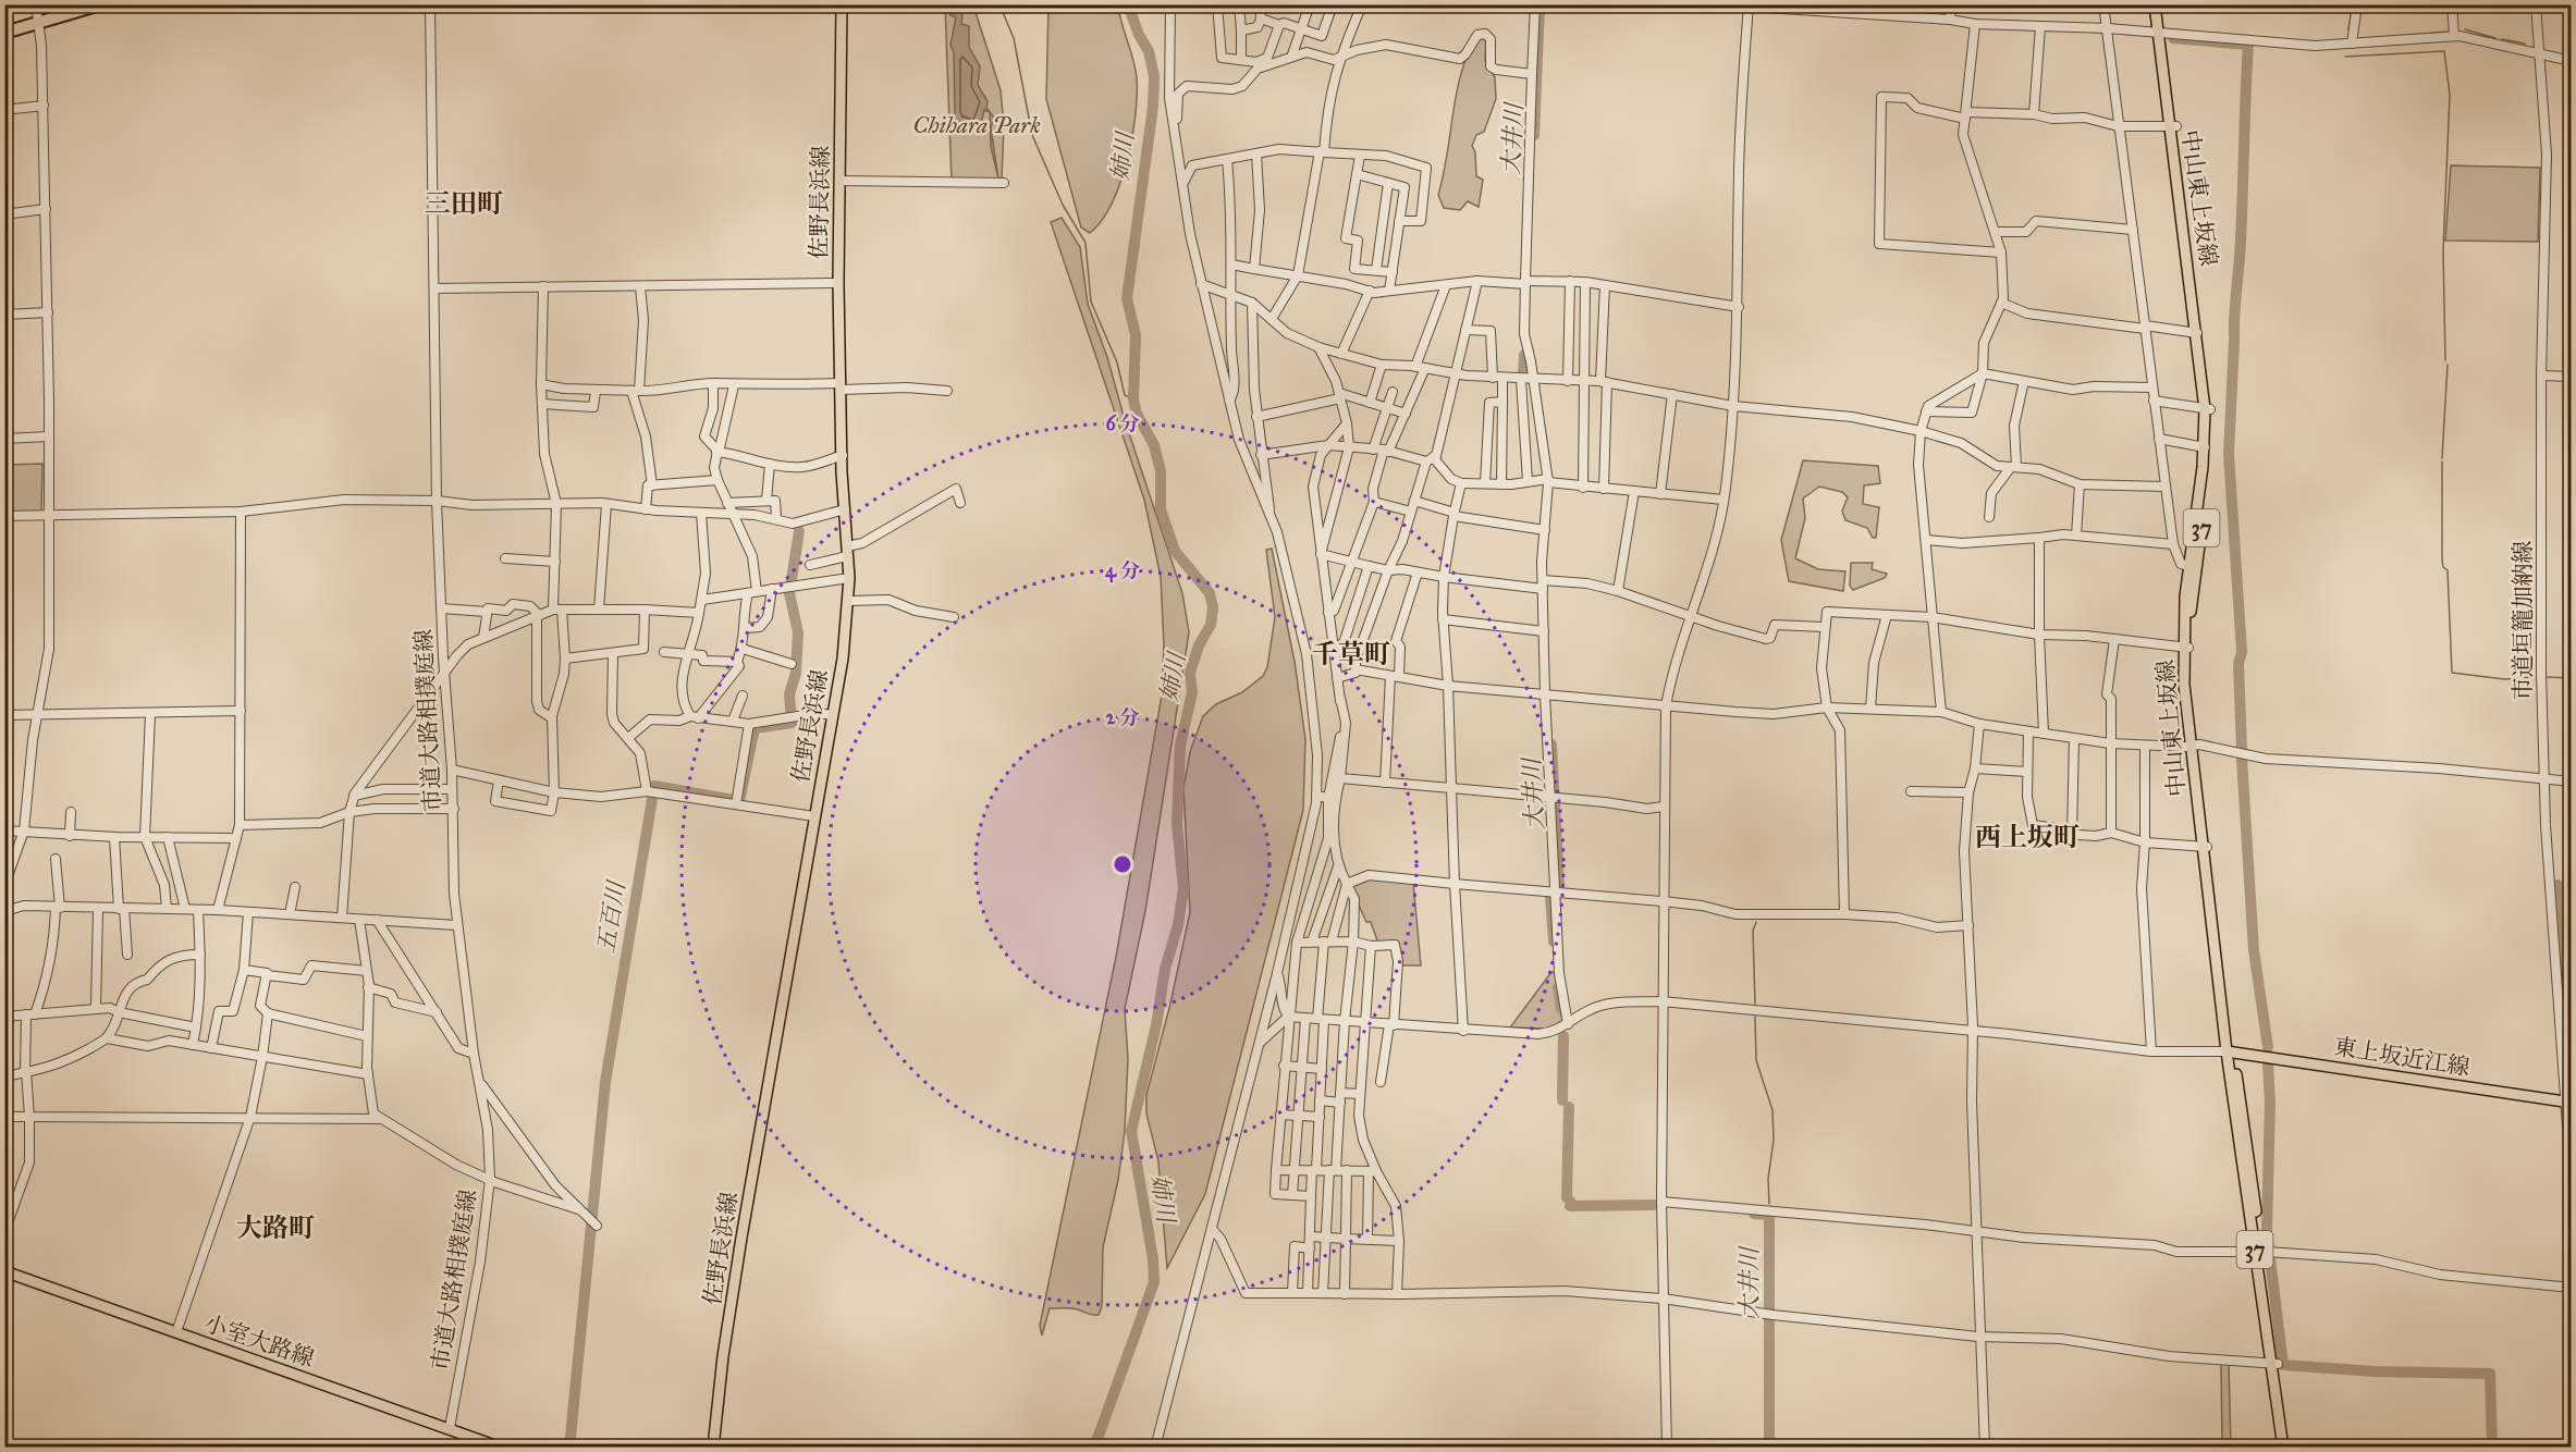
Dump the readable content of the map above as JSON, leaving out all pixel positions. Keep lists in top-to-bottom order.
{
  "streets": {
    "main road": [
      "中山東上坂線",
      "佐野長浜線",
      "37",
      "東上坂近江線",
      "小室大路線"
    ],
    "street": ["市道垣籠加納線", "市道大路相撲庭線"]
  },
  "crossings": [
    ["中山東上坂線", "東上坂近江線"],
    ["市道垣籠加納線", "東上坂近江線"],
    ["市道大路相撲庭線", "小室大路線"]
  ],
  "districts": [
    "三田町",
    "千草町",
    "西上坂町",
    "大路町"
  ],
  "water": ["大井川", "姉川", "五百川"],
  "parks": ["Chihara Park"],
  "rings": ["6 分", "4 分", "2 分"]
}
